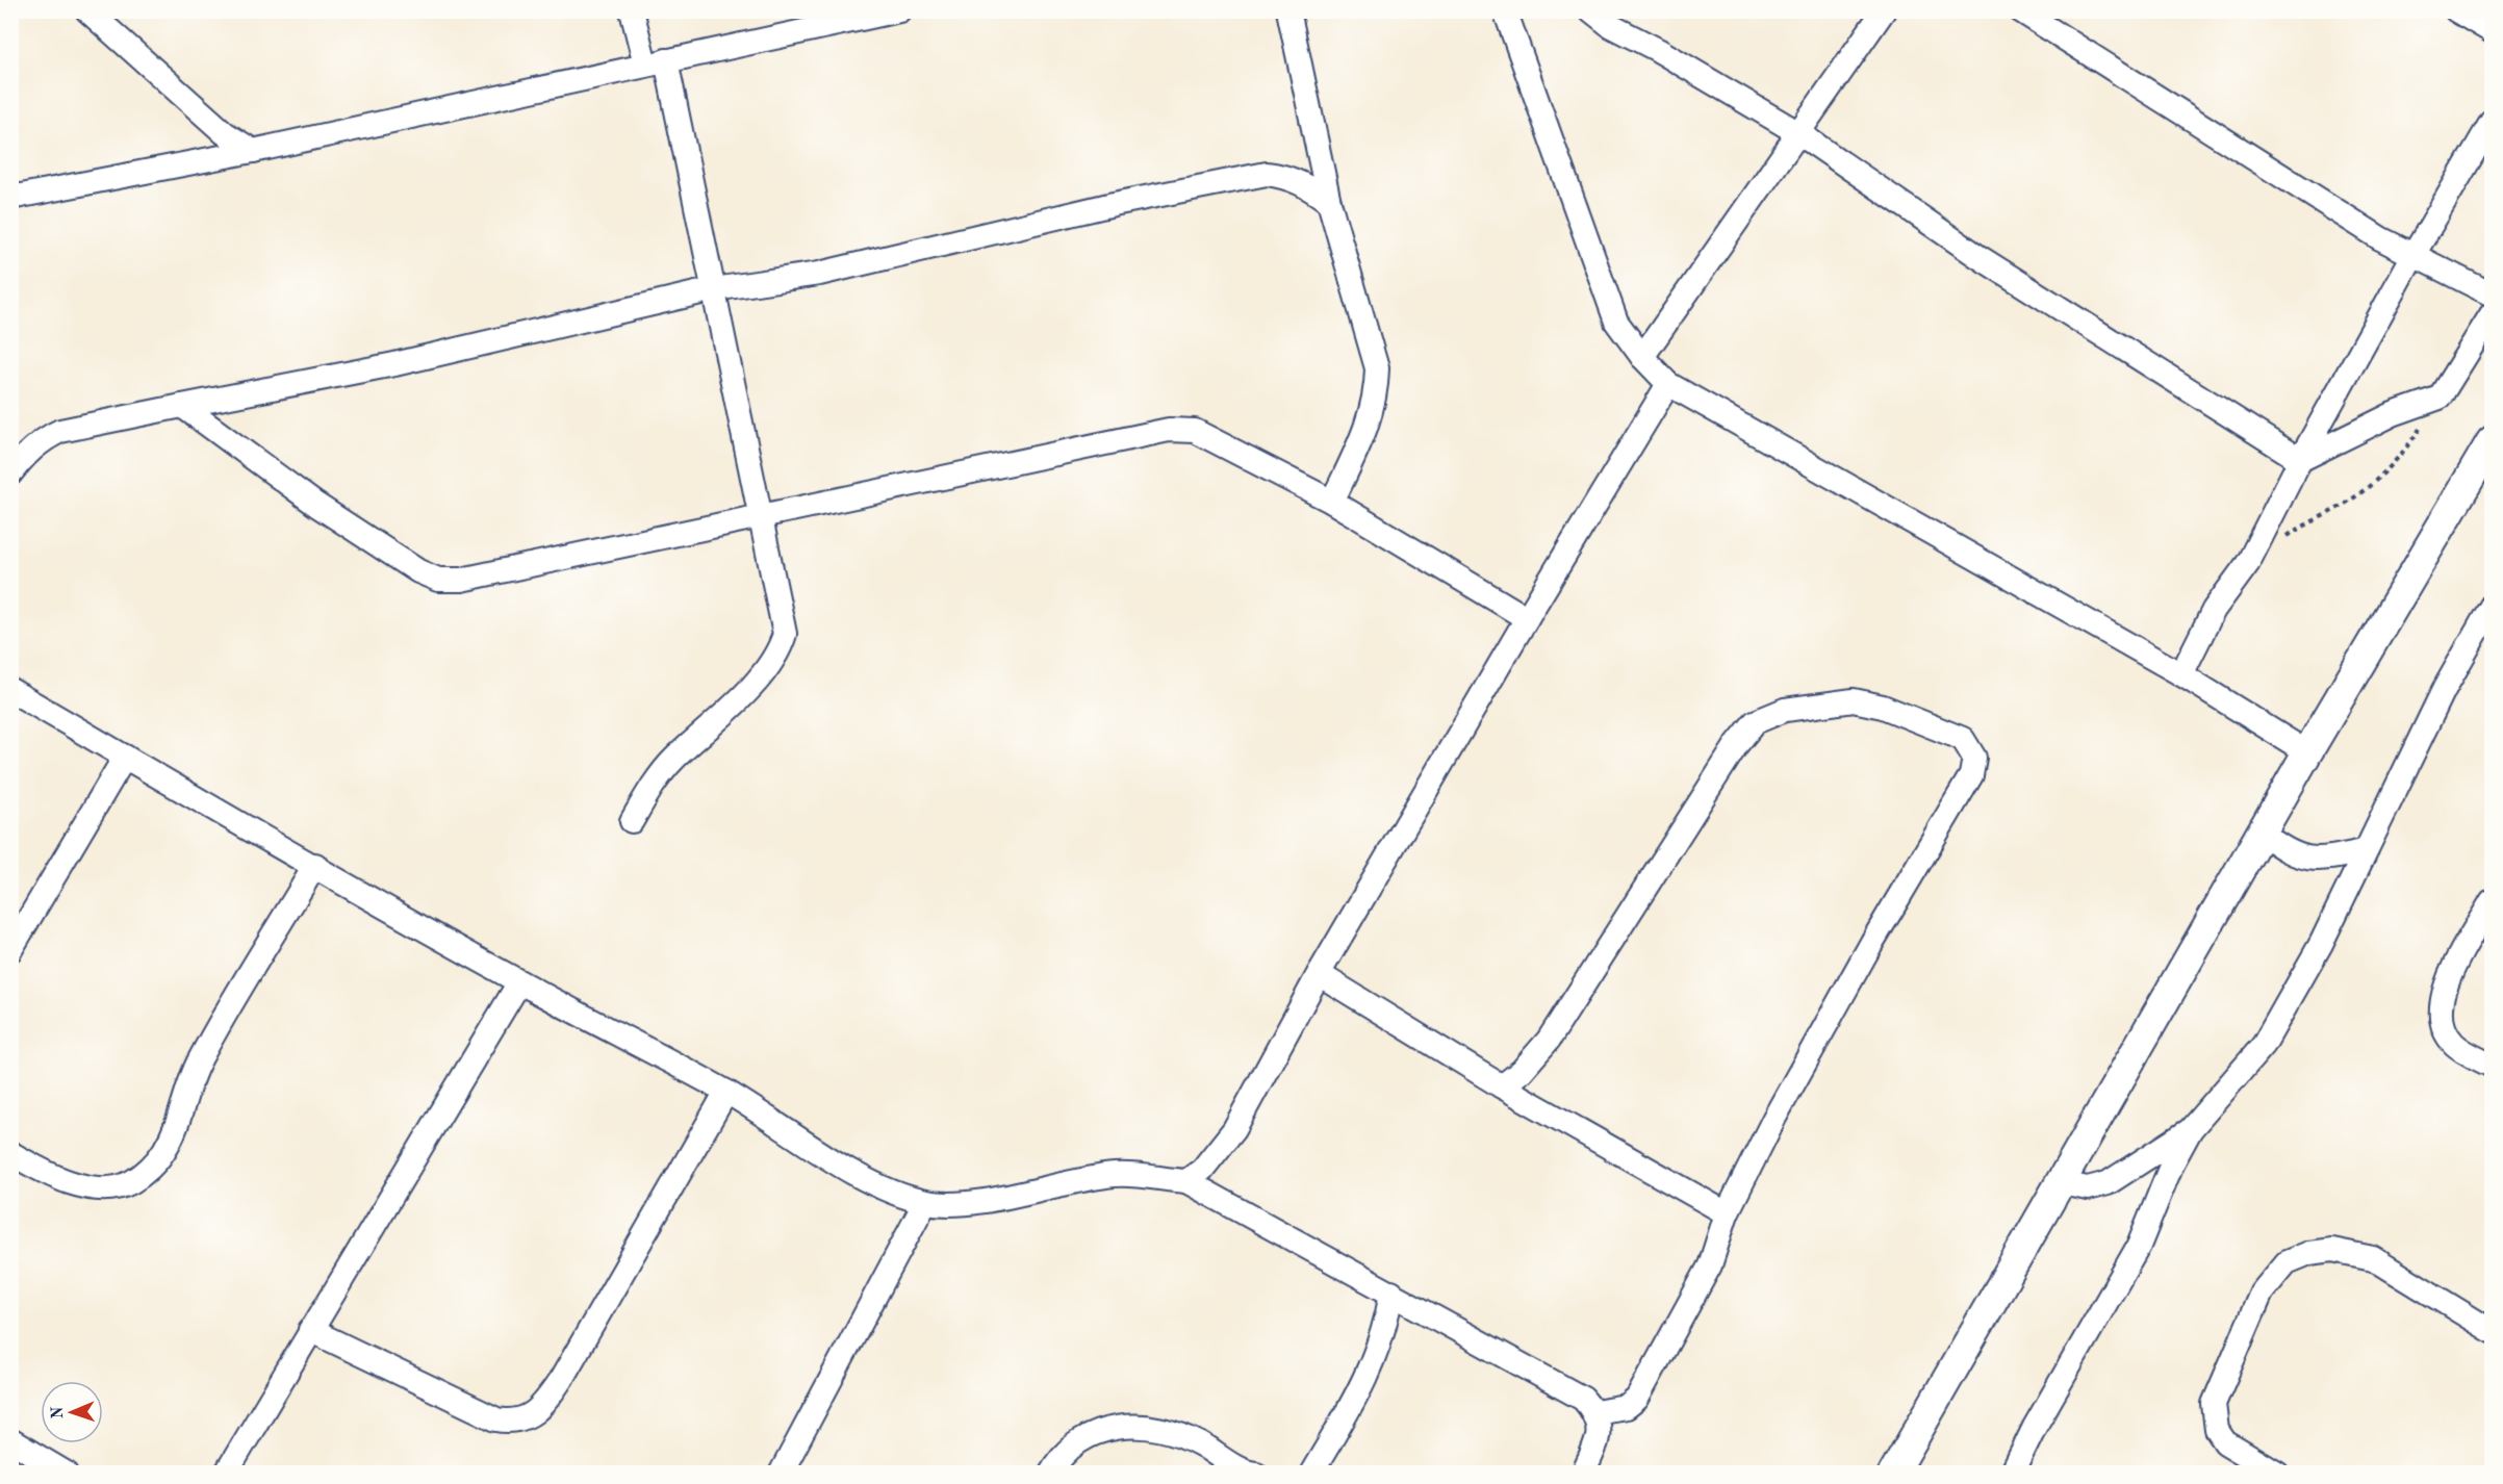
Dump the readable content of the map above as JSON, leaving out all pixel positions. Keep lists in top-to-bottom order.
{
  "north": "left"
}
